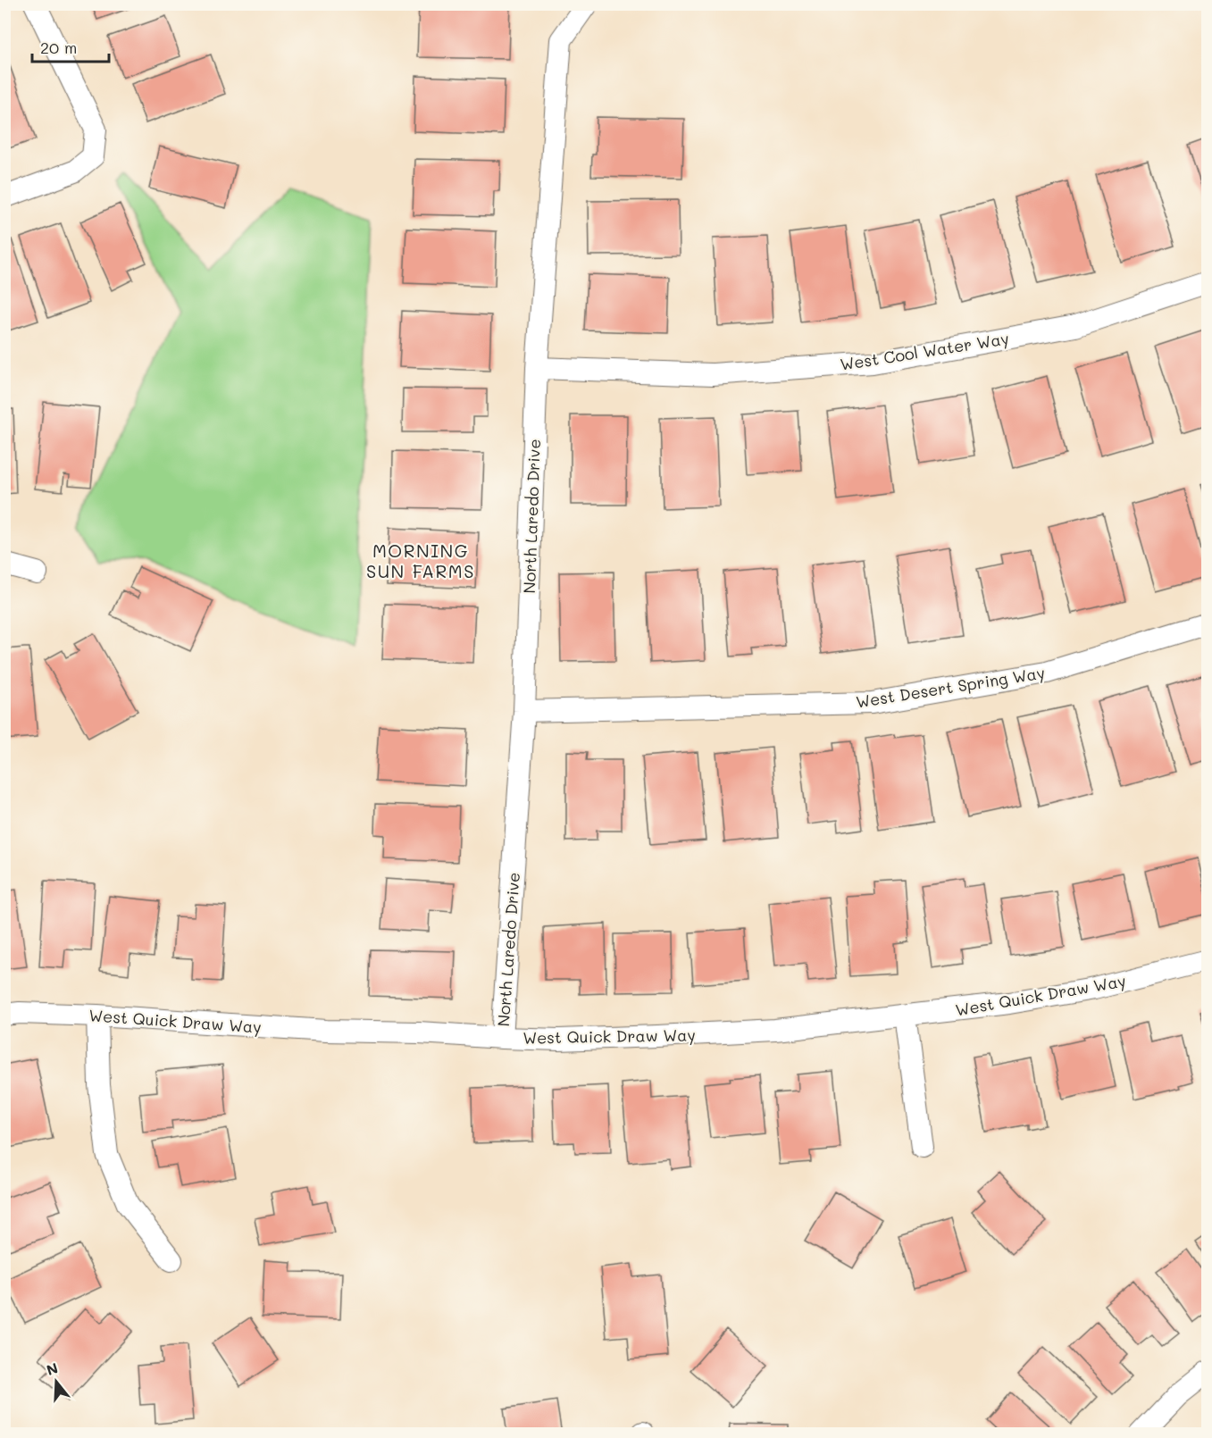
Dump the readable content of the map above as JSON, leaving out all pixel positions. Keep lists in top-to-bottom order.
{
  "streets": {
    "street": [
      "West Cool Water Way",
      "North Laredo Drive",
      "West Desert Spring Way",
      "West Quick Draw Way"
    ]
  },
  "crossings": [
    ["West Cool Water Way", "North Laredo Drive"],
    ["North Laredo Drive", "West Desert Spring Way"],
    ["North Laredo Drive", "West Quick Draw Way"]
  ],
  "districts": ["MORNING SUN FARMS"],
  "scale_bar": "20 m",
  "north": "top"
}
